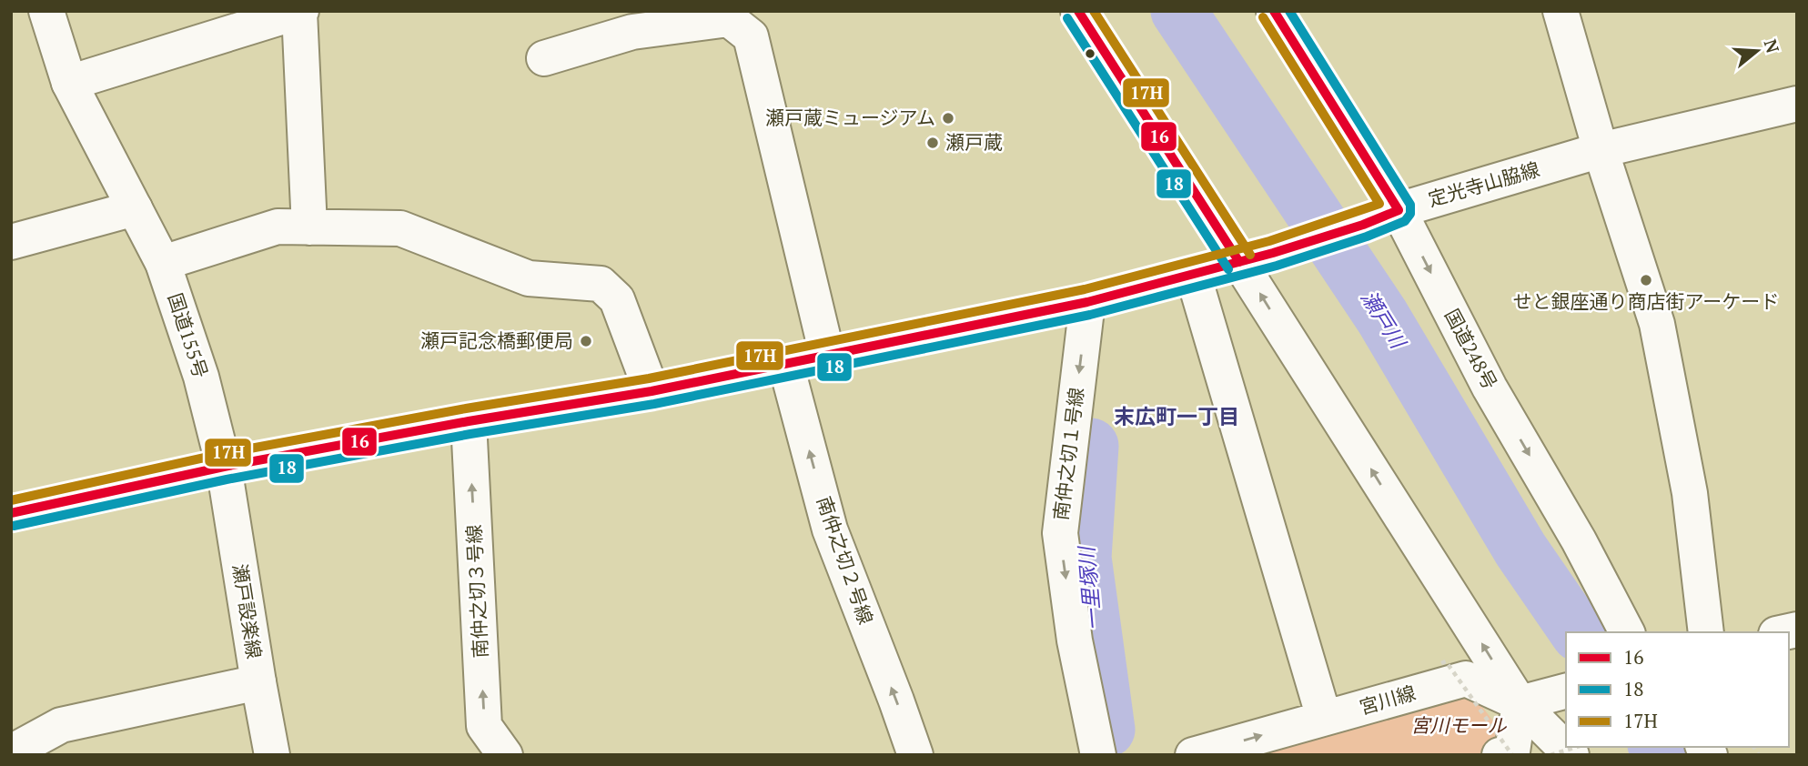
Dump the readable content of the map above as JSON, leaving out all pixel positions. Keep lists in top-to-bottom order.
{
  "streets": {
    "main road": [
      "定光寺山脇線",
      "国道155号",
      "国道248号",
      "南仲之切１号線",
      "南仲之切２号線",
      "南仲之切３号線",
      "瀬戸設楽線",
      "宮川線"
    ]
  },
  "crossings": [
    ["定光寺山脇線", "国道248号"],
    ["国道155号", "瀬戸設楽線"]
  ],
  "one_way": ["南仲之切２号線", "南仲之切３号線", "宮川線"],
  "districts": ["末広町一丁目"],
  "water": ["瀬戸川", "一里塚川"],
  "parks": ["宮川モール"],
  "places": [
    "瀬戸蔵ミュージアム",
    "瀬戸蔵",
    "せと銀座通り商店街アーケード",
    "瀬戸記念橋郵便局"
  ],
  "lines": ["transit line 16", "transit line 18", "transit line 17H"],
  "legend": ["16", "18", "17H"],
  "north": "right"
}
